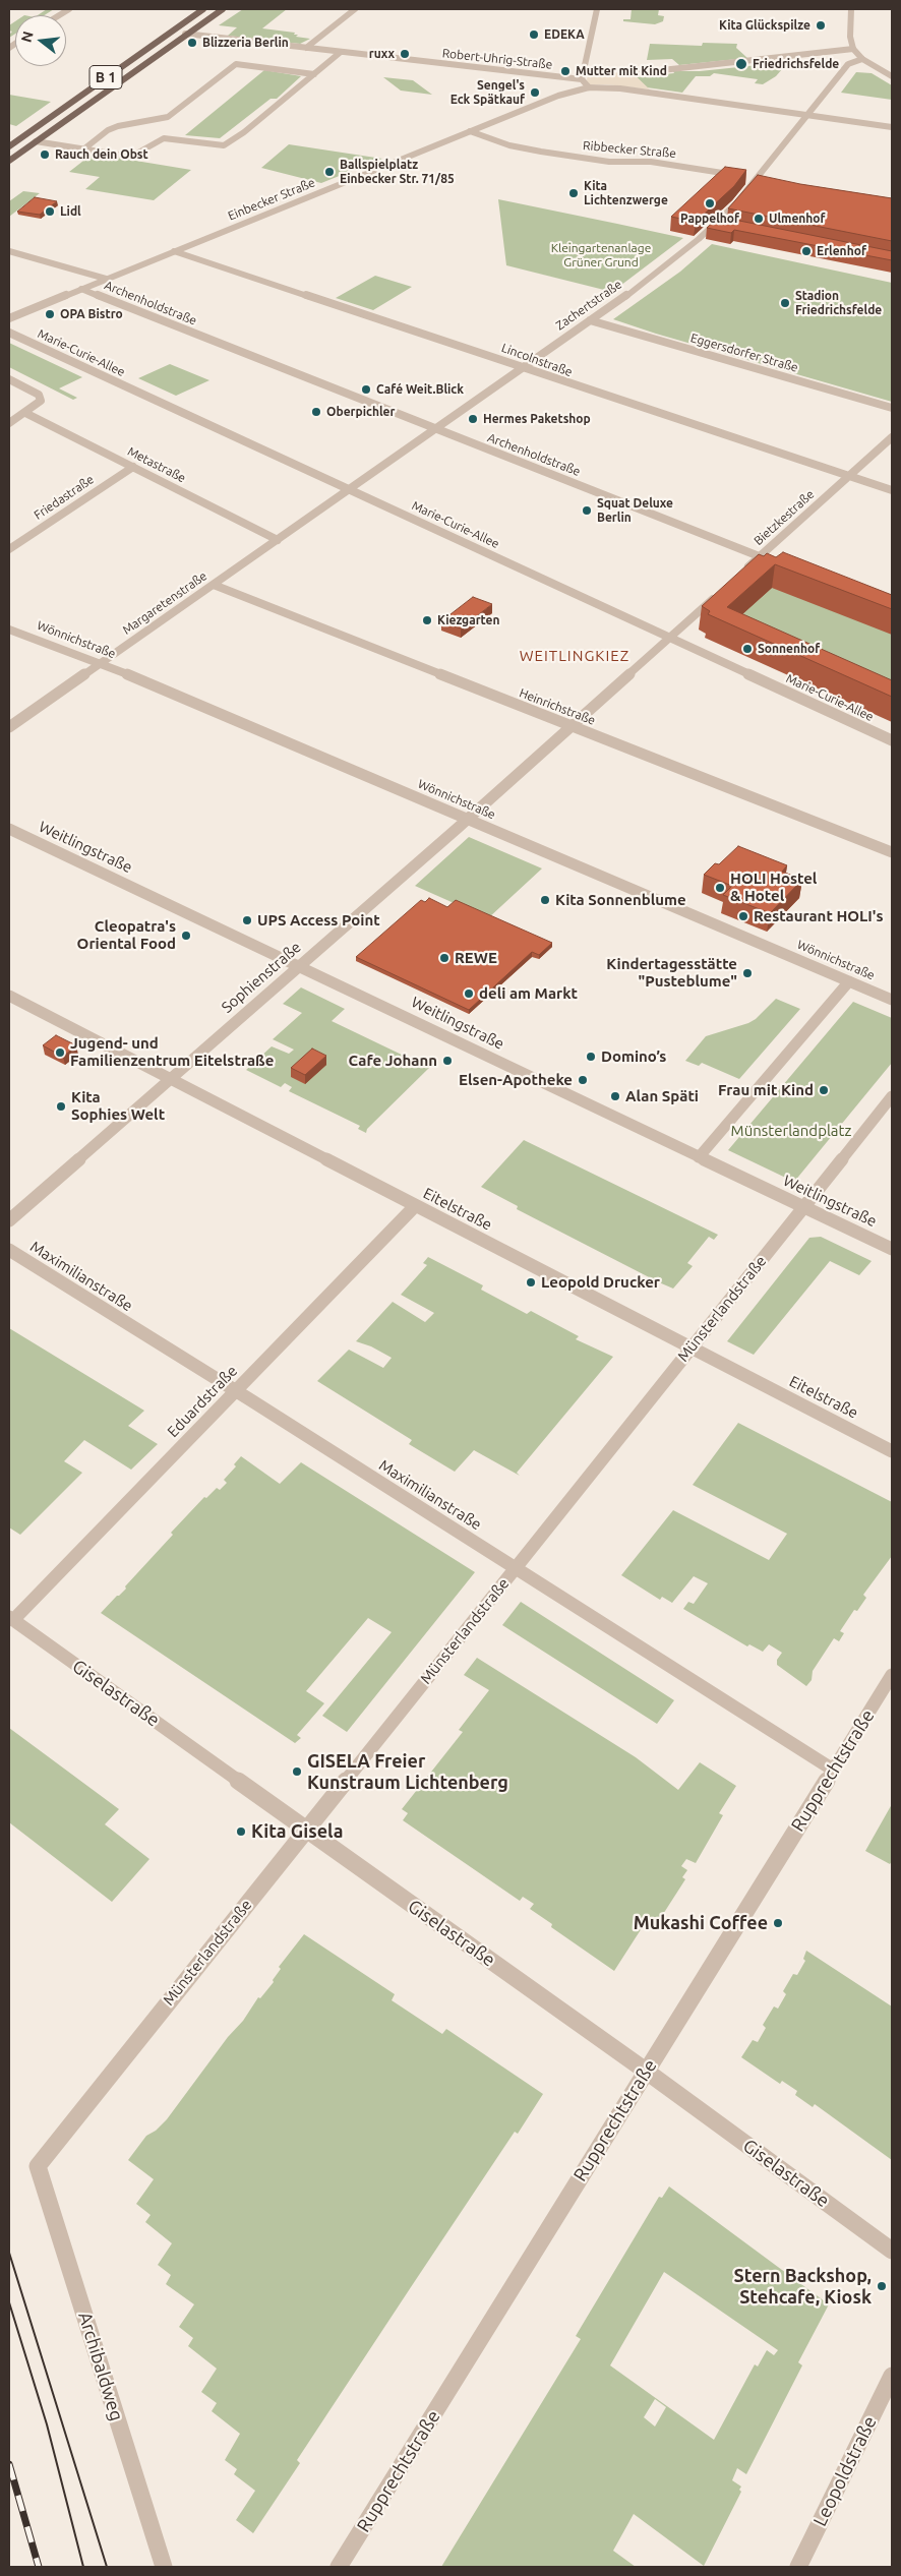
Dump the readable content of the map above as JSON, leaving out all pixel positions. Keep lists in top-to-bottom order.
{
  "streets": {
    "main road": ["B 1"],
    "street": [
      "Robert-Uhrig-Straße",
      "Ribbecker Straße",
      "Einbecker Straße",
      "Archenholdstraße",
      "Zachertstraße",
      "Marie-Curie-Allee",
      "Eggersdorfer Straße",
      "Lincolnstraße",
      "Metastraße",
      "Friedastraße",
      "Bietzkestraße",
      "Margaretenstraße",
      "Wönnichstraße",
      "Heinrichstraße",
      "Weitlingstraße",
      "Sophienstraße",
      "Eitelstraße",
      "Maximilianstraße",
      "Münsterlandstraße",
      "Eduardstraße",
      "Giselastraße",
      "Rupprechtstraße",
      "Archibaldweg",
      "Leopoldstraße"
    ]
  },
  "crossings": [
    ["Robert-Uhrig-Straße", "B 1"],
    ["Ribbecker Straße", "Einbecker Straße"],
    ["Ribbecker Straße", "Zachertstraße"],
    ["Einbecker Straße", "Archenholdstraße"],
    ["Einbecker Straße", "Lincolnstraße"],
    ["Archenholdstraße", "Zachertstraße"],
    ["Archenholdstraße", "Bietzkestraße"],
    ["Zachertstraße", "Marie-Curie-Allee"],
    ["Zachertstraße", "Eggersdorfer Straße"],
    ["Zachertstraße", "Lincolnstraße"],
    ["Zachertstraße", "Margaretenstraße"],
    ["Marie-Curie-Allee", "Sophienstraße"],
    ["Lincolnstraße", "Bietzkestraße"],
    ["Metastraße", "Friedastraße"],
    ["Metastraße", "Margaretenstraße"],
    ["Margaretenstraße", "Wönnichstraße"],
    ["Margaretenstraße", "Heinrichstraße"],
    ["Wönnichstraße", "Sophienstraße"],
    ["Heinrichstraße", "Sophienstraße"],
    ["Weitlingstraße", "Sophienstraße"],
    ["Weitlingstraße", "Münsterlandstraße"],
    ["Sophienstraße", "Eitelstraße"],
    ["Eitelstraße", "Münsterlandstraße"],
    ["Eitelstraße", "Eduardstraße"],
    ["Maximilianstraße", "Münsterlandstraße"],
    ["Maximilianstraße", "Eduardstraße"],
    ["Maximilianstraße", "Rupprechtstraße"],
    ["Münsterlandstraße", "Giselastraße"],
    ["Münsterlandstraße", "Archibaldweg"],
    ["Eduardstraße", "Giselastraße"],
    ["Giselastraße", "Rupprechtstraße"]
  ],
  "districts": ["WEITLINGKIEZ"],
  "parks": ["Kleingartenanlage Grüner Grund", "Münsterlandplatz"],
  "places": [
    "Kita Glückspilze",
    "EDEKA",
    "Blizzeria Berlin",
    "ruxx",
    "Friedrichsfelde",
    "Mutter mit Kind",
    "Sengel's Eck Spätkauf",
    "Rauch dein Obst",
    "Ballspielplatz Einbecker Str. 71/85",
    "Kita Lichtenzwerge",
    "Pappelhof",
    "Lidl",
    "Ulmenhof",
    "Erlenhof",
    "Stadion Friedrichsfelde",
    "OPA Bistro",
    "Café Weit.Blick",
    "Oberpichler",
    "Hermes Paketshop",
    "Squat Deluxe Berlin",
    "Kiezgarten",
    "Sonnenhof",
    "HOLI Hostel & Hotel",
    "Kita Sonnenblume",
    "Restaurant HOLI's",
    "UPS Access Point",
    "Cleopatra's Oriental Food",
    "REWE",
    "Kindertagesstätte \"Pusteblume\"",
    "deli am Markt",
    "Jugend- und Familienzentrum Eitelstraße",
    "Domino’s",
    "Cafe Johann",
    "Elsen-Apotheke",
    "Frau mit Kind",
    "Alan Späti",
    "Kita Sophies Welt",
    "Leopold Drucker",
    "GISELA Freier Kunstraum Lichtenberg",
    "Kita Gisela",
    "Mukashi Coffee",
    "Stern Backshop, Stehcafe, Kiosk"
  ],
  "north": "left"
}
